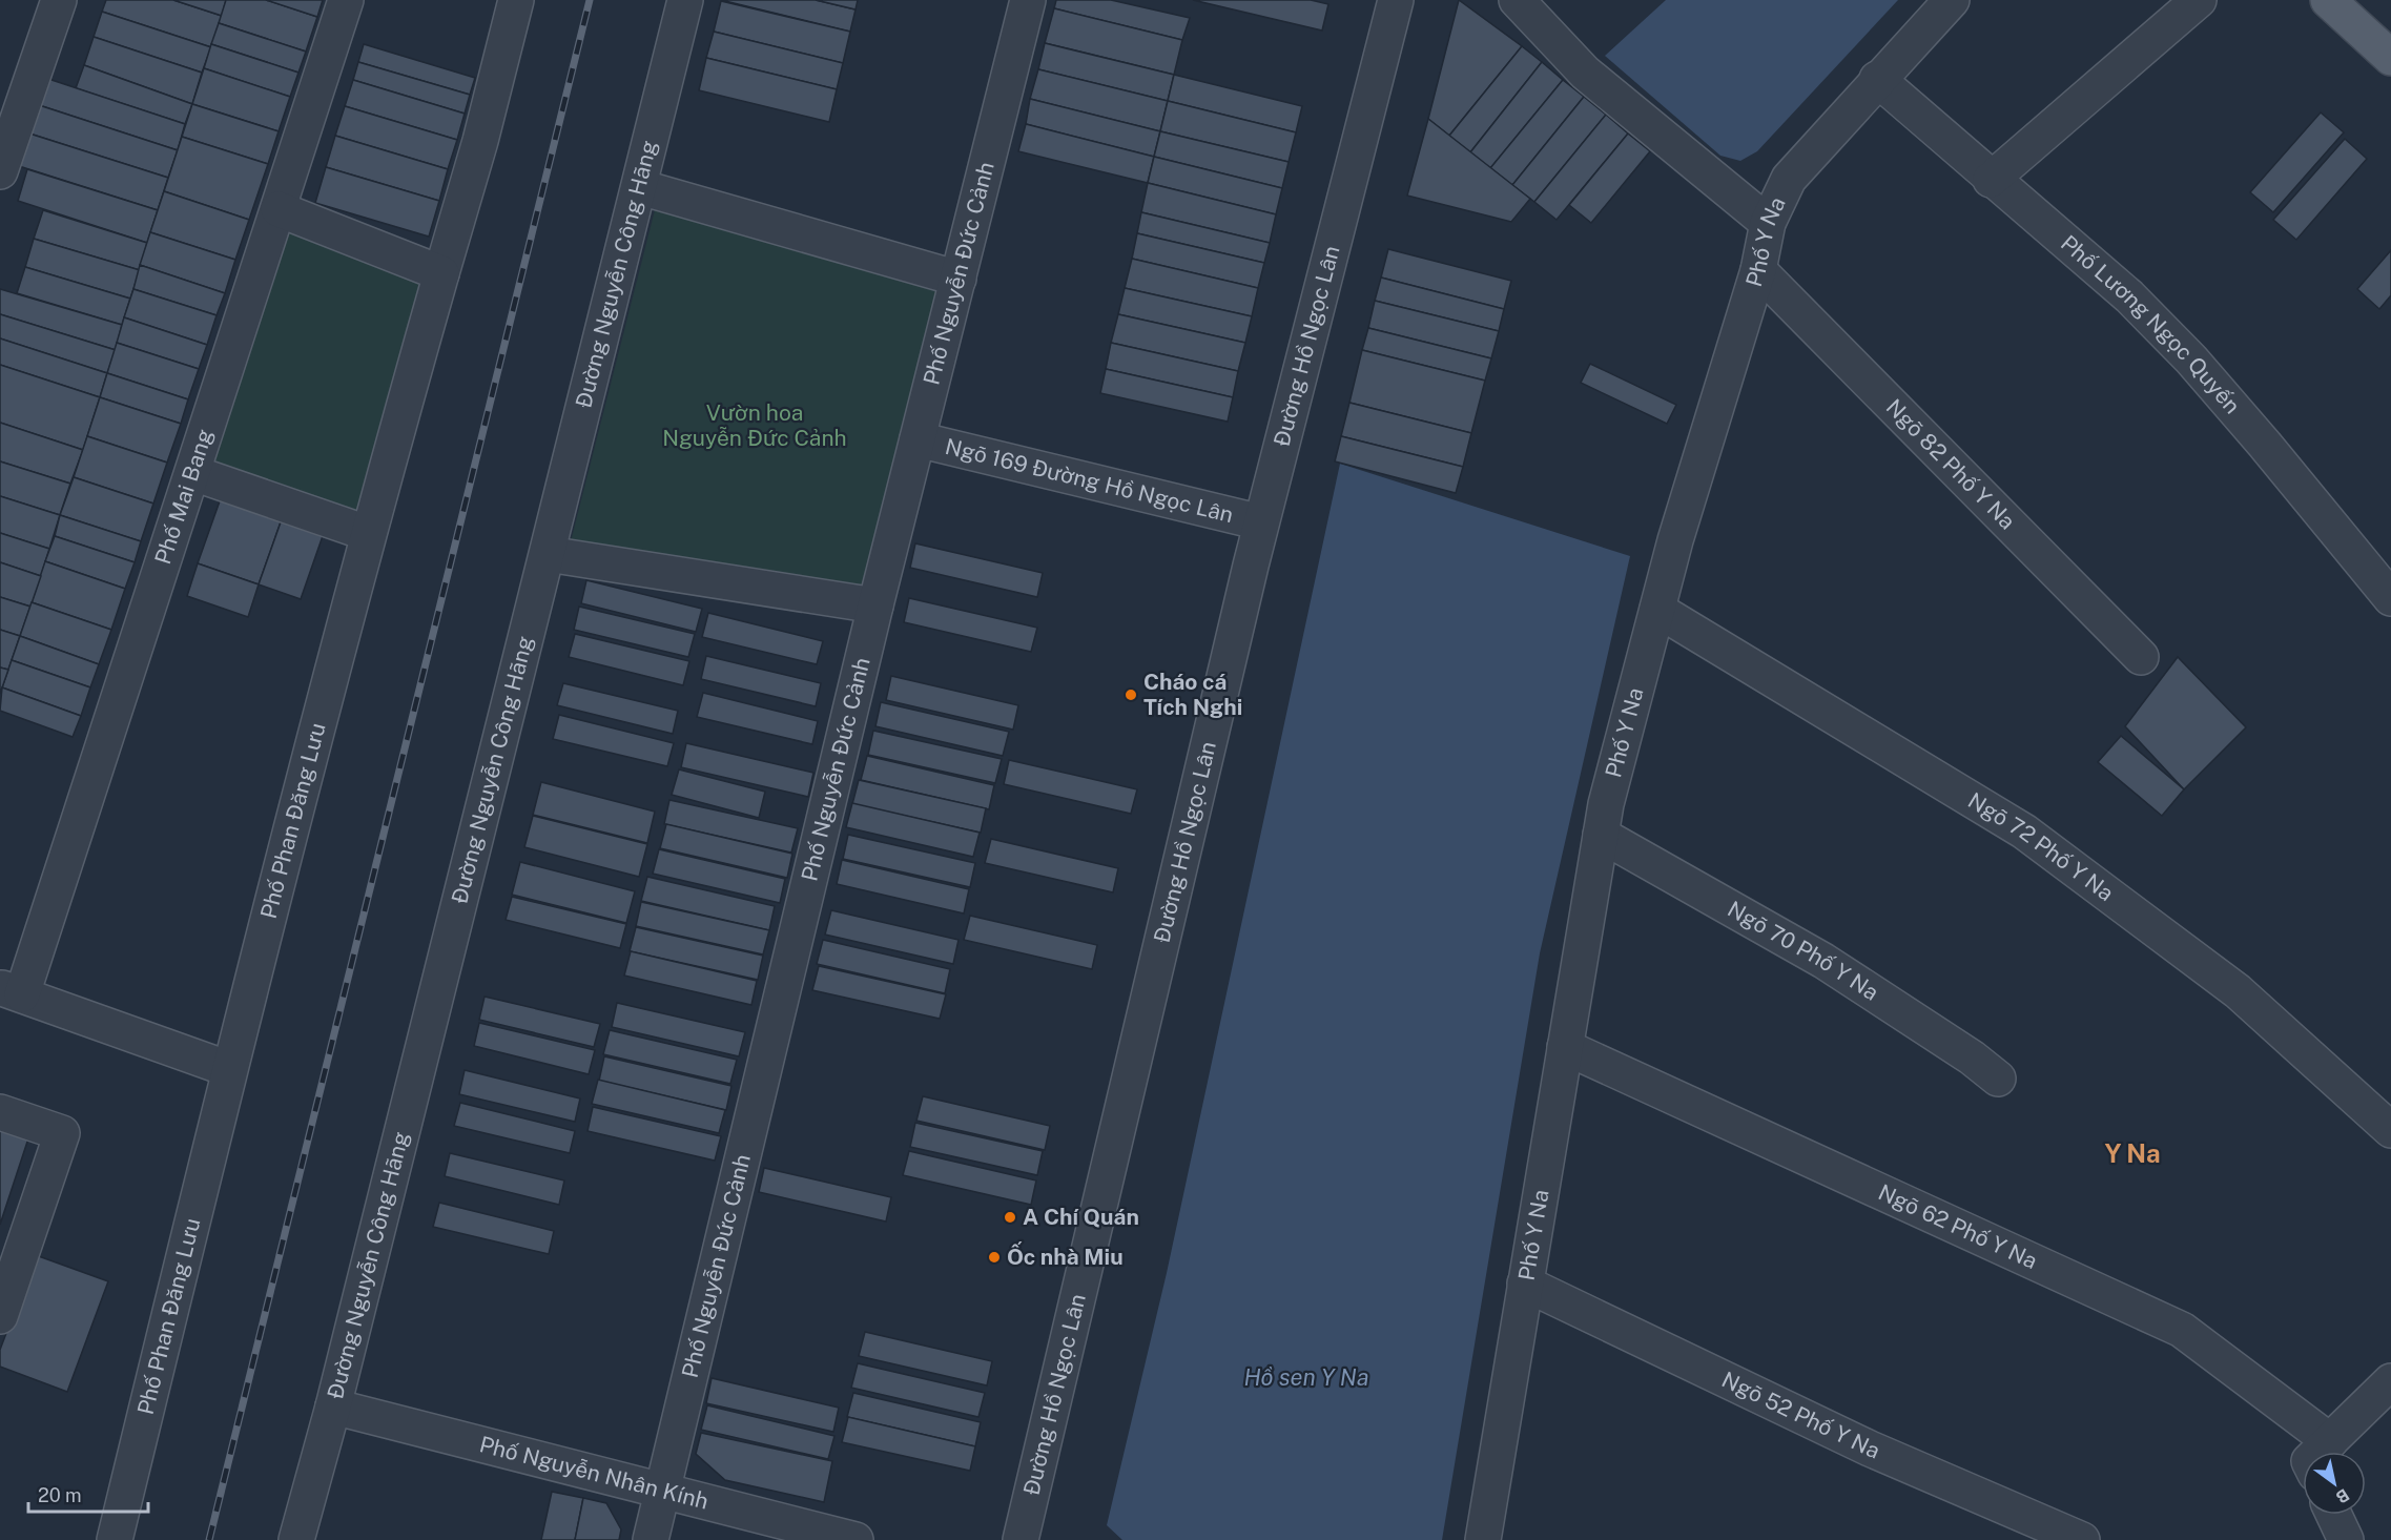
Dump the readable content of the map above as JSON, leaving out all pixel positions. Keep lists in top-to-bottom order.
{
  "streets": {
    "street": [
      "Phố Y Na",
      "Phố Nguyễn Đức Cảnh",
      "Đường Nguyễn Công Hãng",
      "Phố Lương Ngọc Quyến",
      "Đường Hồ Ngọc Lân",
      "Ngõ 82 Phố Y Na",
      "Ngõ 169 Đường Hồ Ngọc Lân",
      "Phố Mai Bang",
      "Phố Phan Đăng Lưu",
      "Ngõ 72 Phố Y Na",
      "Ngõ 70 Phố Y Na",
      "Ngõ 62 Phố Y Na",
      "Ngõ 52 Phố Y Na",
      "Phố Nguyễn Nhân Kính"
    ]
  },
  "crossings": [
    ["Phố Y Na", "Phố Lương Ngọc Quyến"],
    ["Phố Y Na", "Ngõ 82 Phố Y Na"],
    ["Phố Y Na", "Ngõ 72 Phố Y Na"],
    ["Phố Y Na", "Ngõ 70 Phố Y Na"],
    ["Phố Y Na", "Ngõ 62 Phố Y Na"],
    ["Phố Y Na", "Ngõ 52 Phố Y Na"],
    ["Phố Nguyễn Đức Cảnh", "Ngõ 169 Đường Hồ Ngọc Lân"],
    ["Phố Nguyễn Đức Cảnh", "Phố Nguyễn Nhân Kính"],
    ["Đường Nguyễn Công Hãng", "Phố Nguyễn Nhân Kính"],
    ["Đường Hồ Ngọc Lân", "Ngõ 169 Đường Hồ Ngọc Lân"]
  ],
  "districts": ["Y Na"],
  "water": ["Hồ sen Y Na"],
  "parks": ["Vườn hoa Nguyễn Đức Cảnh"],
  "places": ["Cháo cá Tích Nghi", "A Chí Quán", "Ốc nhà Miu"],
  "scale_bar": "20 m",
  "north": "bottom right"
}
